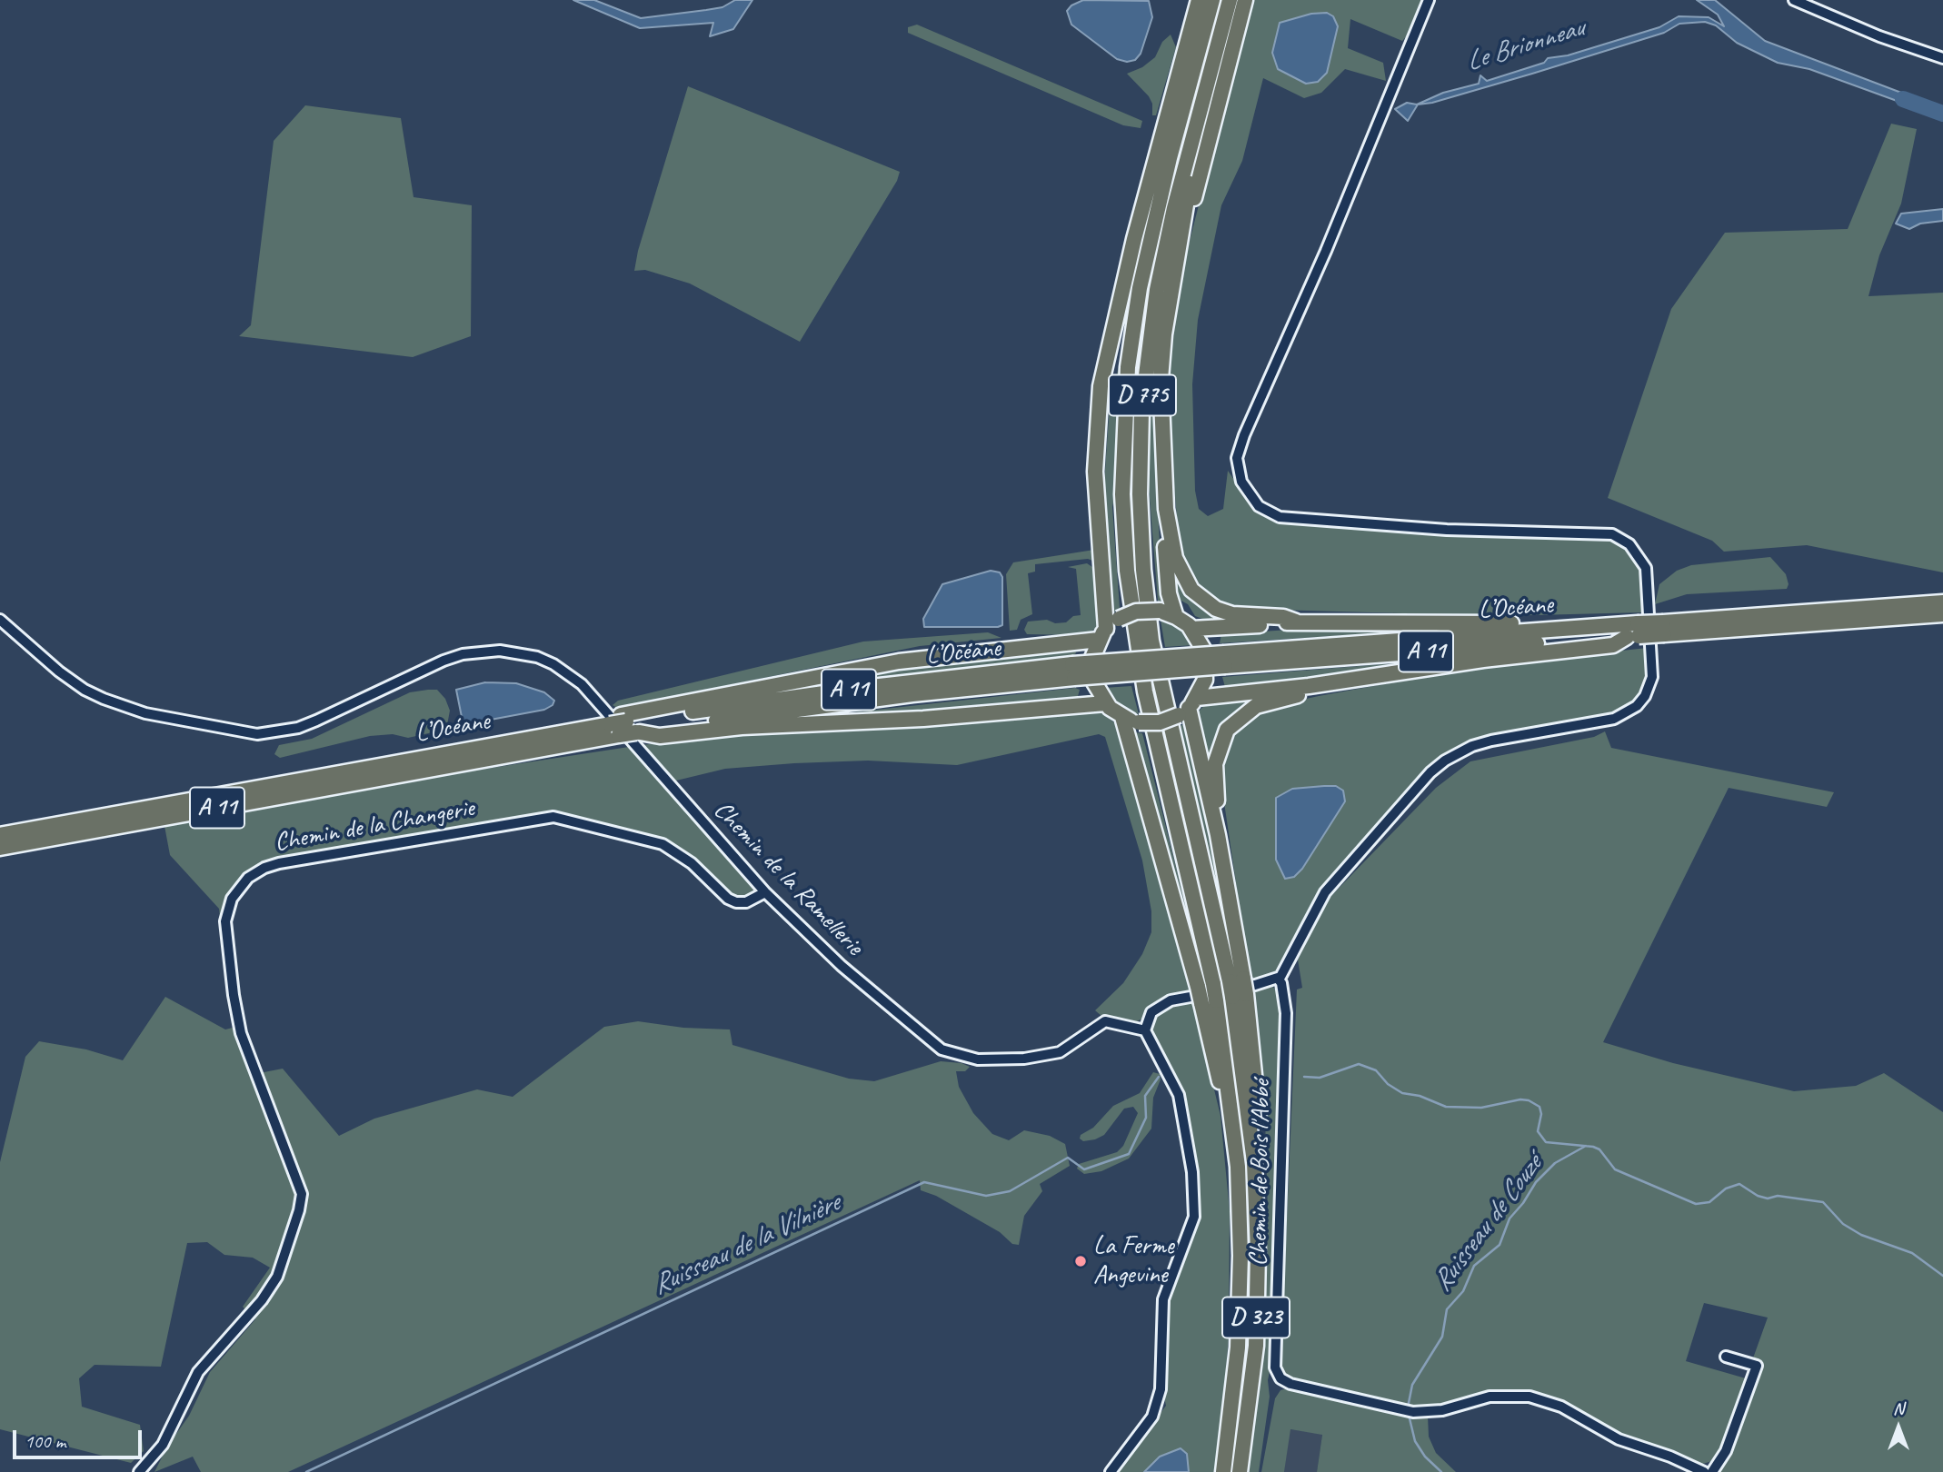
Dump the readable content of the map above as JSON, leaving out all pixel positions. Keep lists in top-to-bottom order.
{
  "streets": {
    "highway": [
      "D 775",
      "L’Océane",
      "A 11",
      "D 323"
    ],
    "street": ["Chemin de la Changerie", "Chemin de la Ramellerie", "Chemin de Bois l'Abbé"]
  },
  "crossings": [
    ["D 775", "D 323"],
    ["Chemin de la Changerie", "Chemin de la Ramellerie"]
  ],
  "water": ["Le Brionneau", "Ruisseau de Couzé", "Ruisseau de la Vilnière"],
  "places": ["La Ferme Angevine"],
  "scale_bar": "100 m",
  "north": "top"
}
